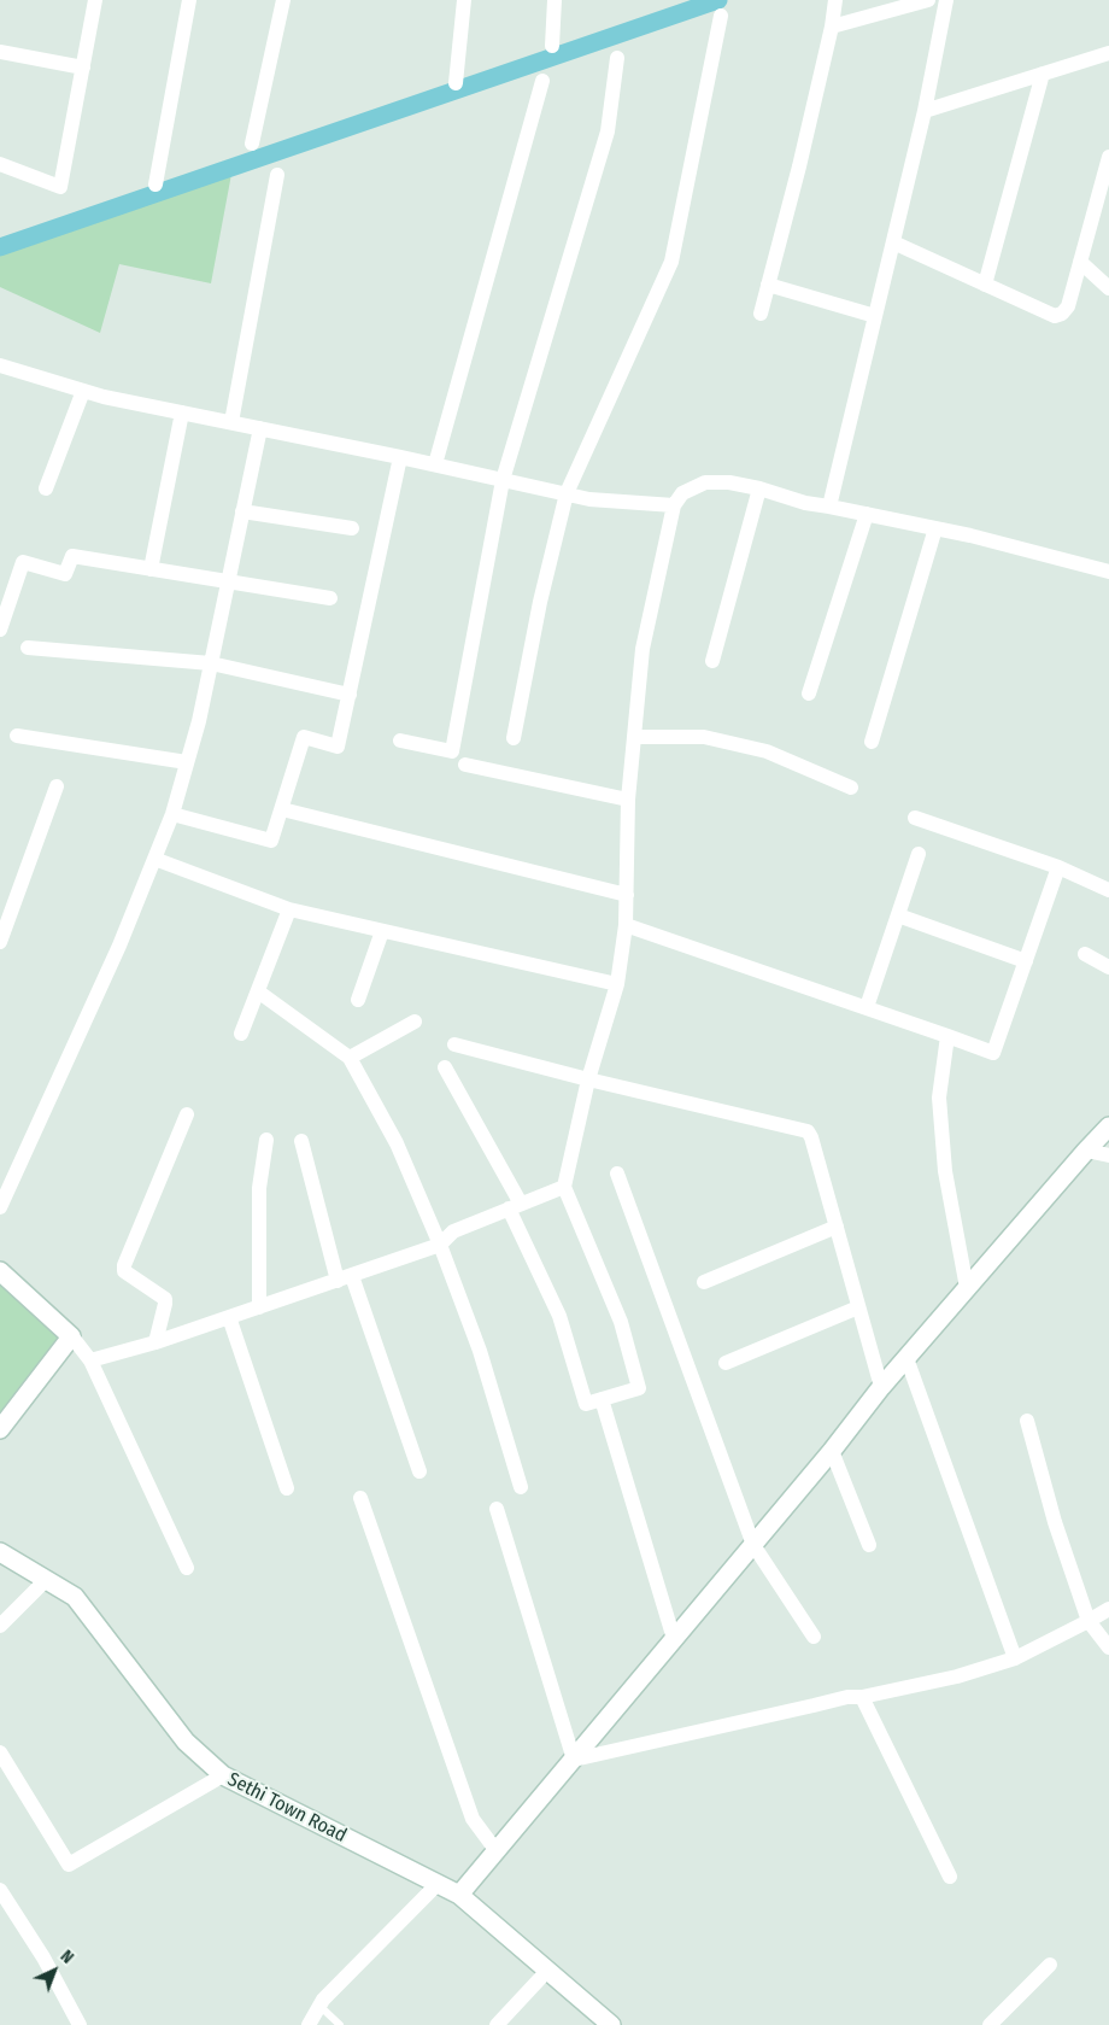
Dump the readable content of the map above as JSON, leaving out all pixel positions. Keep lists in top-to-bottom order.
{
  "streets": {
    "street": ["Sethi Town Road"]
  },
  "north": "top right"
}
